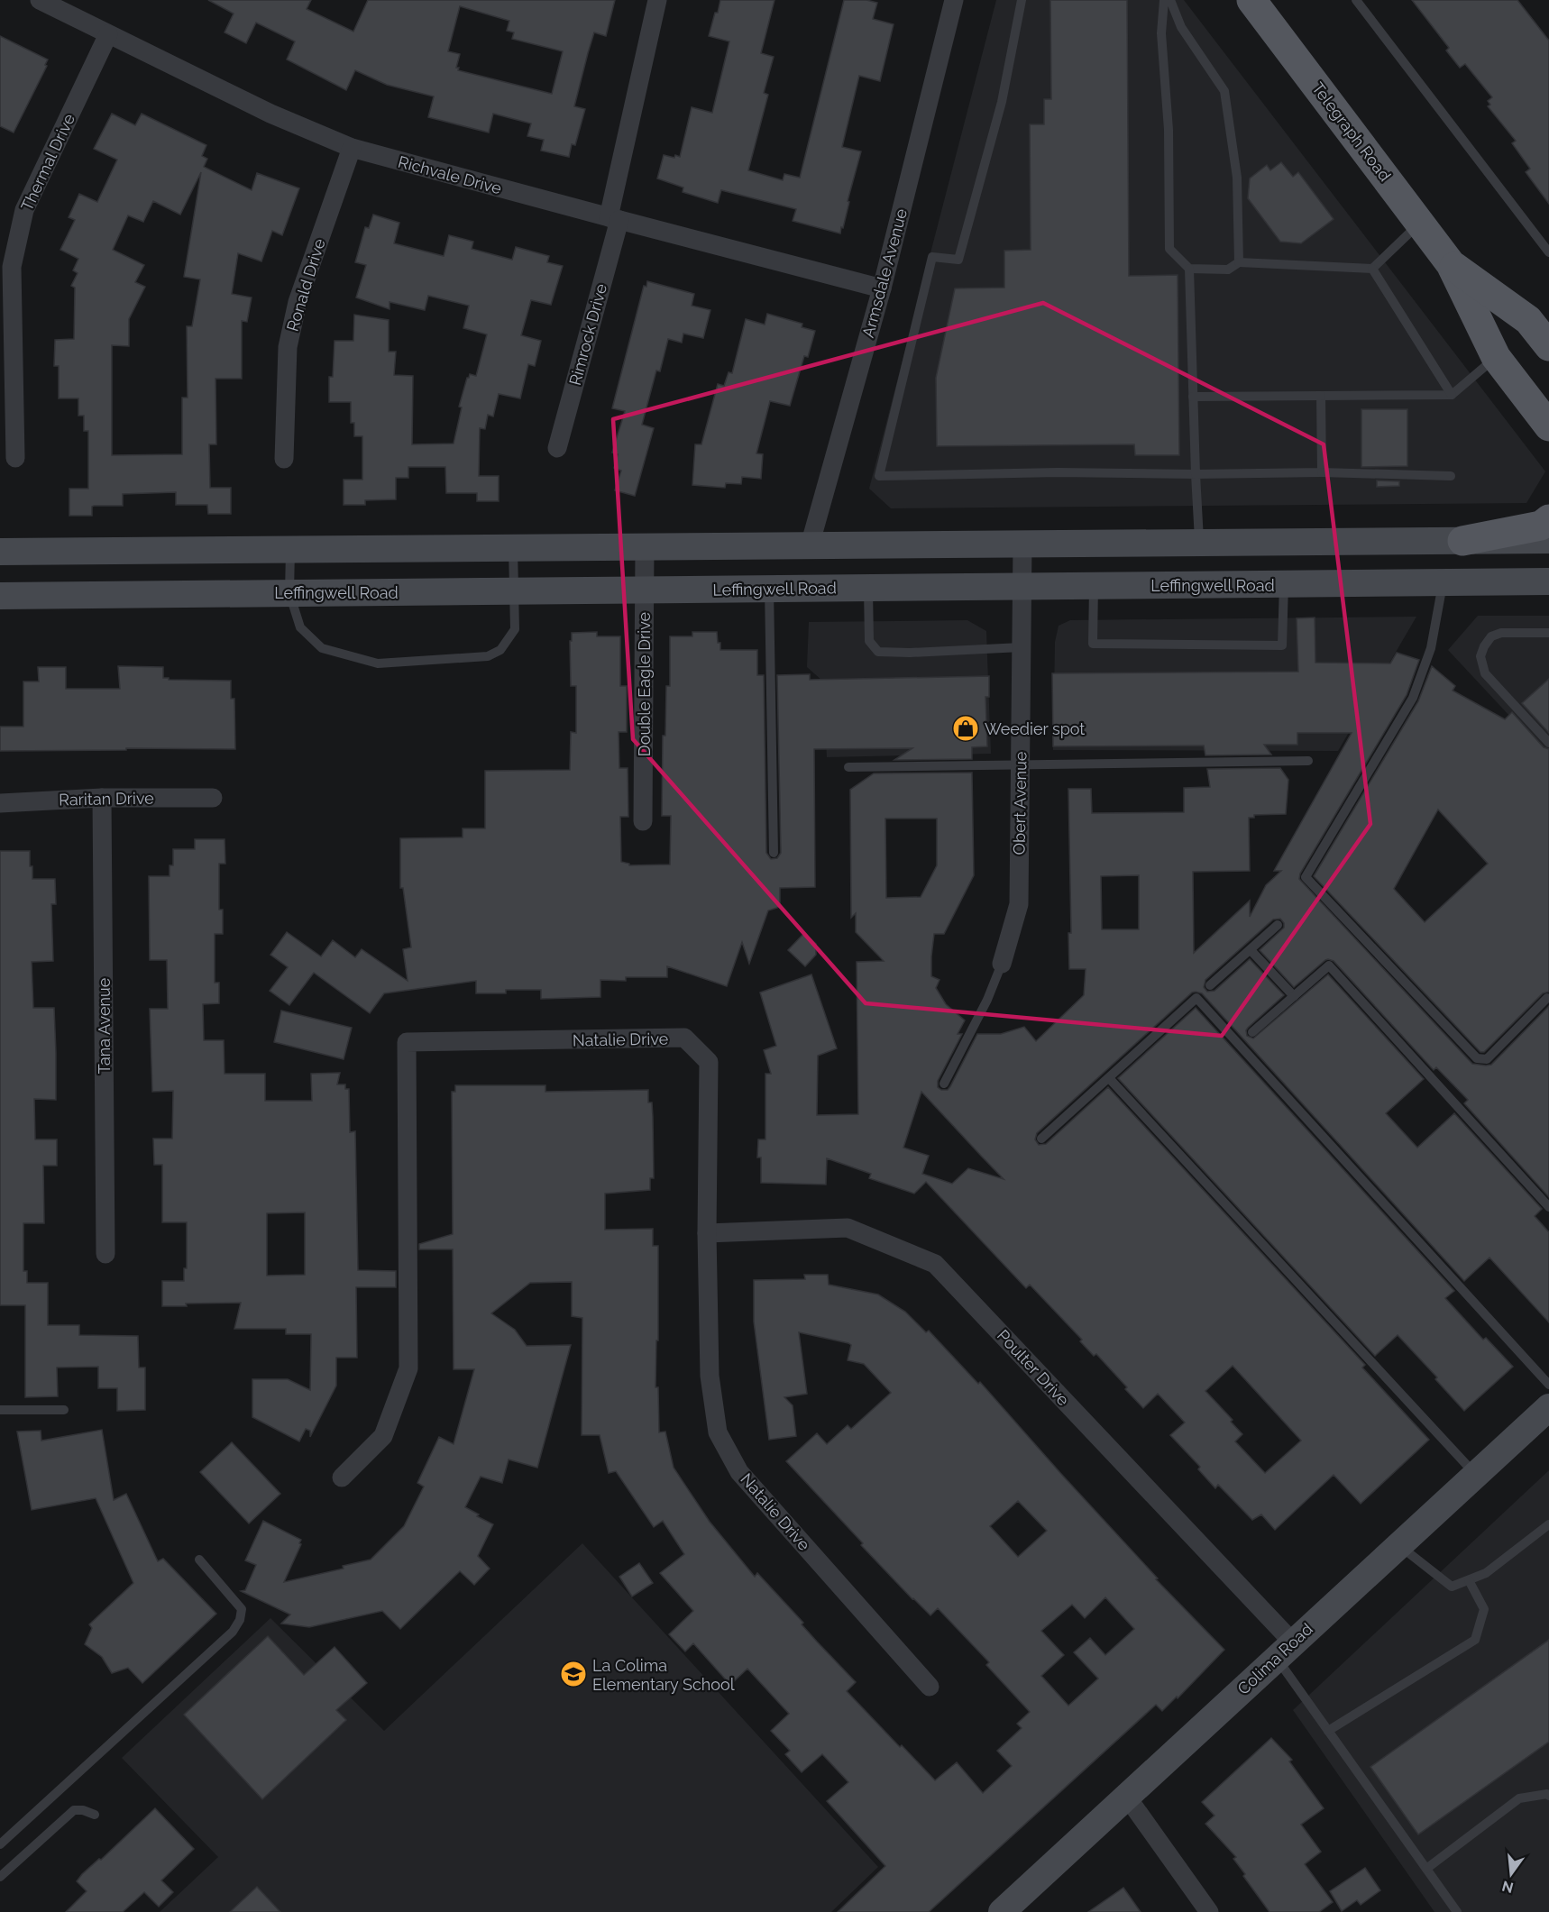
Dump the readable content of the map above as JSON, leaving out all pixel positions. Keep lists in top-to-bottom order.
{
  "streets": {
    "main road": ["Telegraph Road", "Leffingwell Road", "Colima Road"],
    "street": [
      "Thermal Drive",
      "Richvale Drive",
      "Armsdale Avenue",
      "Ronald Drive",
      "Rimrock Drive",
      "Double Eagle Drive",
      "Raritan Drive",
      "Obert Avenue",
      "Tana Avenue",
      "Natalie Drive",
      "Poulter Drive"
    ]
  },
  "crossings": [
    ["Thermal Drive", "Richvale Drive"],
    ["Richvale Drive", "Armsdale Avenue"],
    ["Richvale Drive", "Ronald Drive"],
    ["Richvale Drive", "Rimrock Drive"],
    ["Leffingwell Road", "Double Eagle Drive"],
    ["Leffingwell Road", "Obert Avenue"],
    ["Raritan Drive", "Tana Avenue"],
    ["Natalie Drive", "Poulter Drive"],
    ["Poulter Drive", "Colima Road"]
  ],
  "places": {
    "shop": ["Weedier spot"],
    "school or university": ["La Colima Elementary School"]
  },
  "north": "bottom"
}
